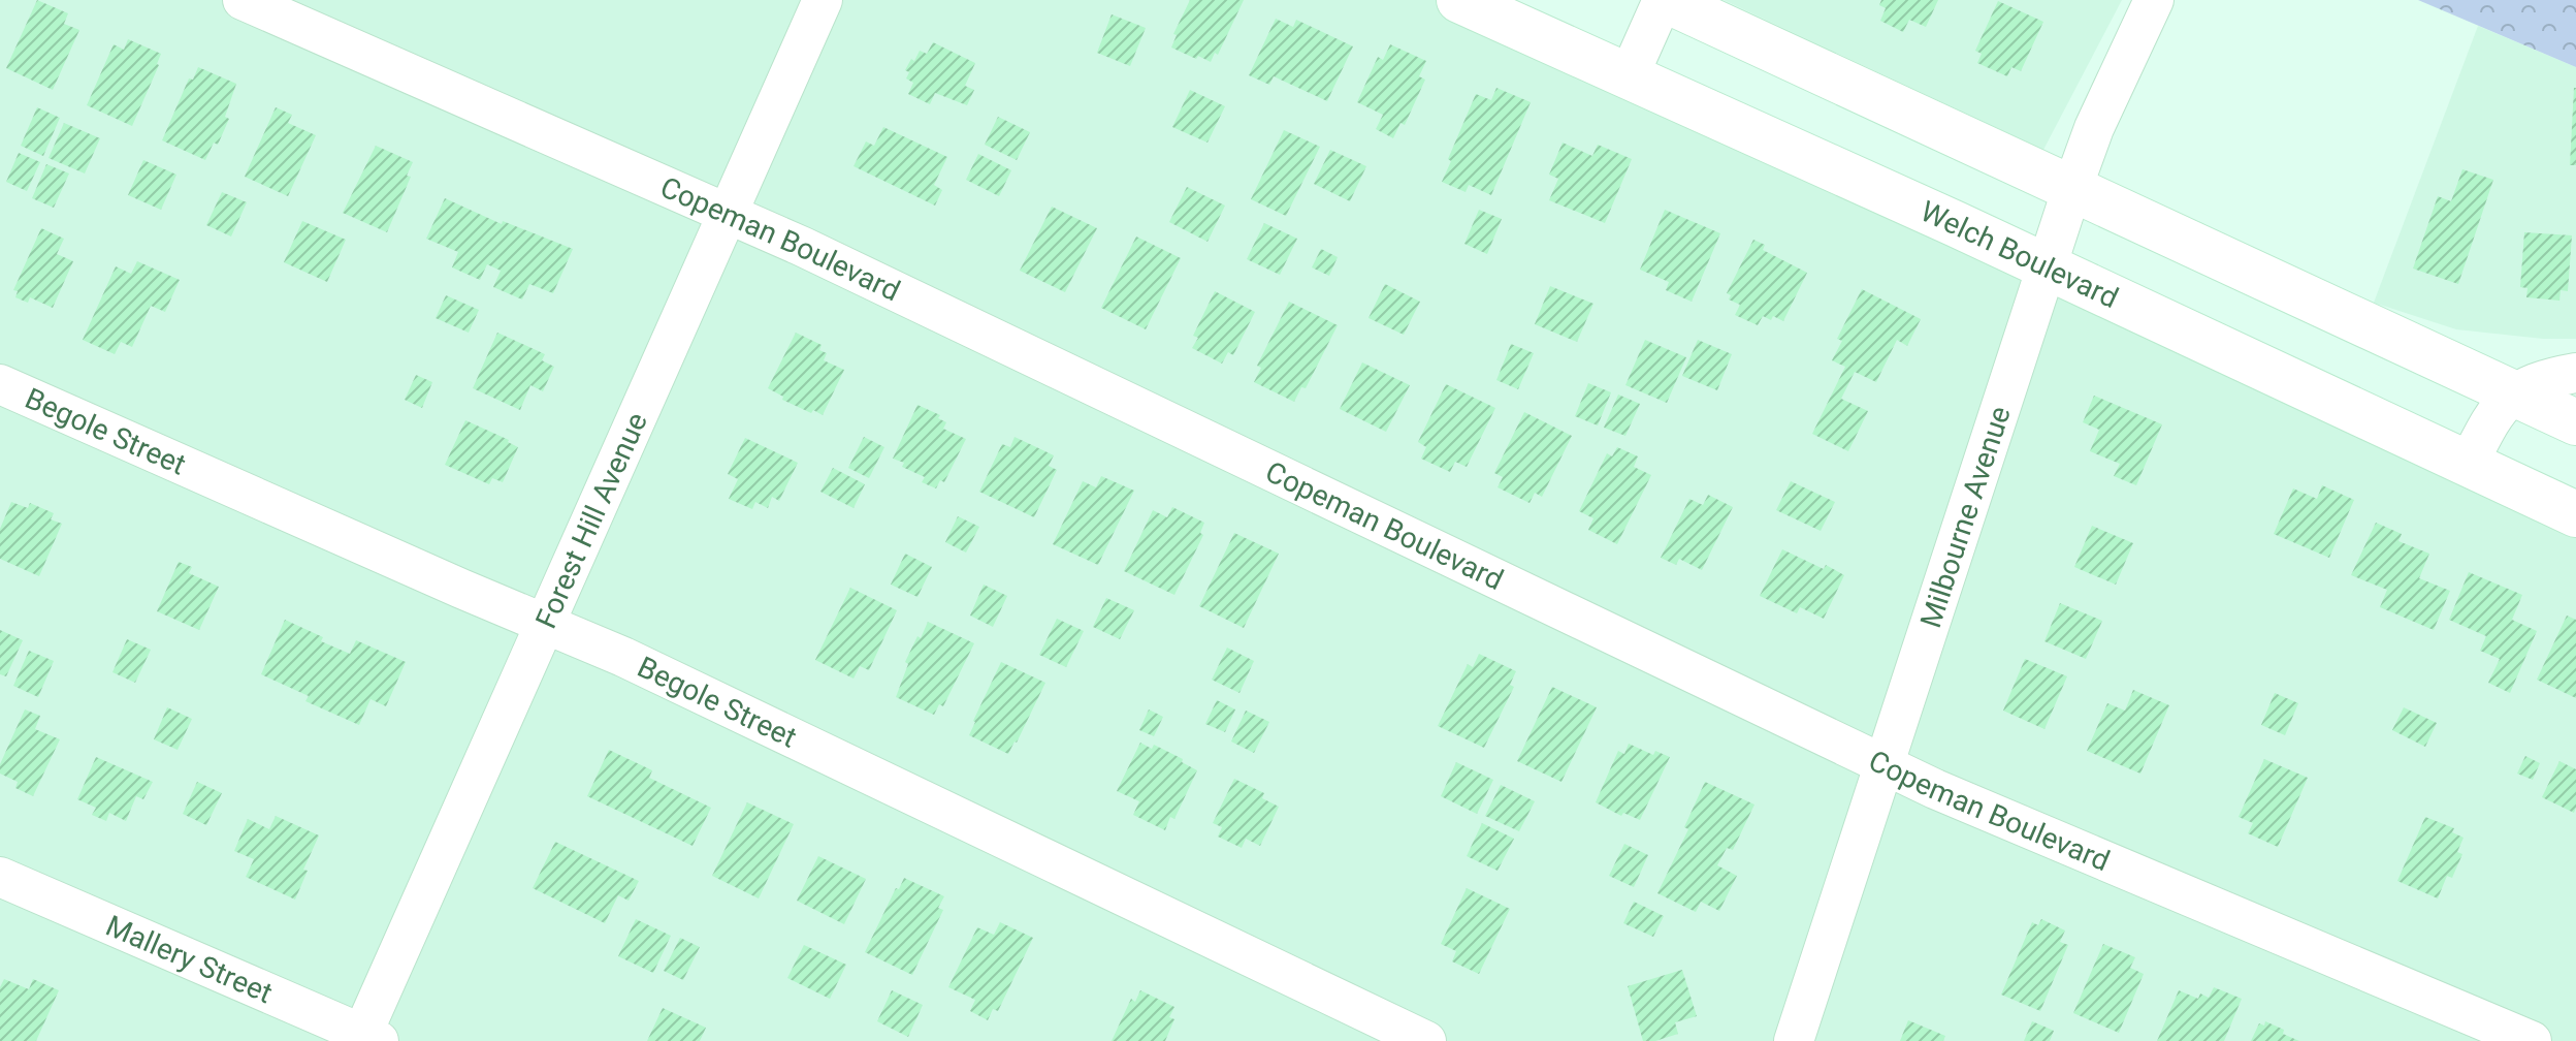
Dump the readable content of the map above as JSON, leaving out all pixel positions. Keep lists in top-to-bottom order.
{
  "streets": {
    "main road": ["Welch Boulevard"],
    "street": [
      "Copeman Boulevard",
      "Begole Street",
      "Milbourne Avenue",
      "Forest Hill Avenue",
      "Mallery Street"
    ]
  },
  "crossings": [
    ["Copeman Boulevard", "Milbourne Avenue"],
    ["Copeman Boulevard", "Forest Hill Avenue"],
    ["Welch Boulevard", "Milbourne Avenue"],
    ["Begole Street", "Forest Hill Avenue"],
    ["Forest Hill Avenue", "Mallery Street"]
  ]
}
